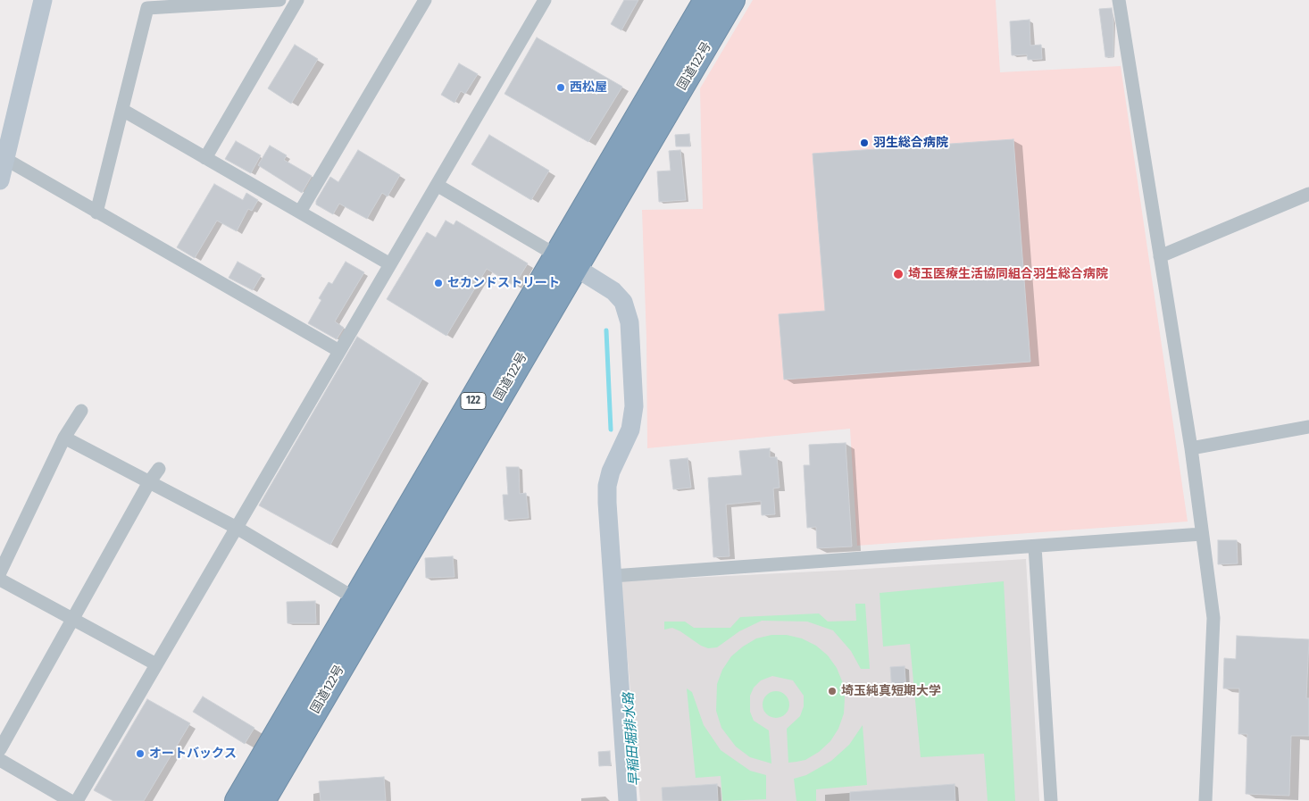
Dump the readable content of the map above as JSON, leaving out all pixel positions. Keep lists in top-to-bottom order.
{
  "streets": {
    "highway": ["国道122号", "122"]
  },
  "water": ["早稲田堀排水路"],
  "places": [
    "西松屋",
    "羽生総合病院",
    "埼玉医療生活協同組合羽生総合病院",
    "セカンドストリート",
    "埼玉純真短期大学",
    "オートバックス"
  ]
}
